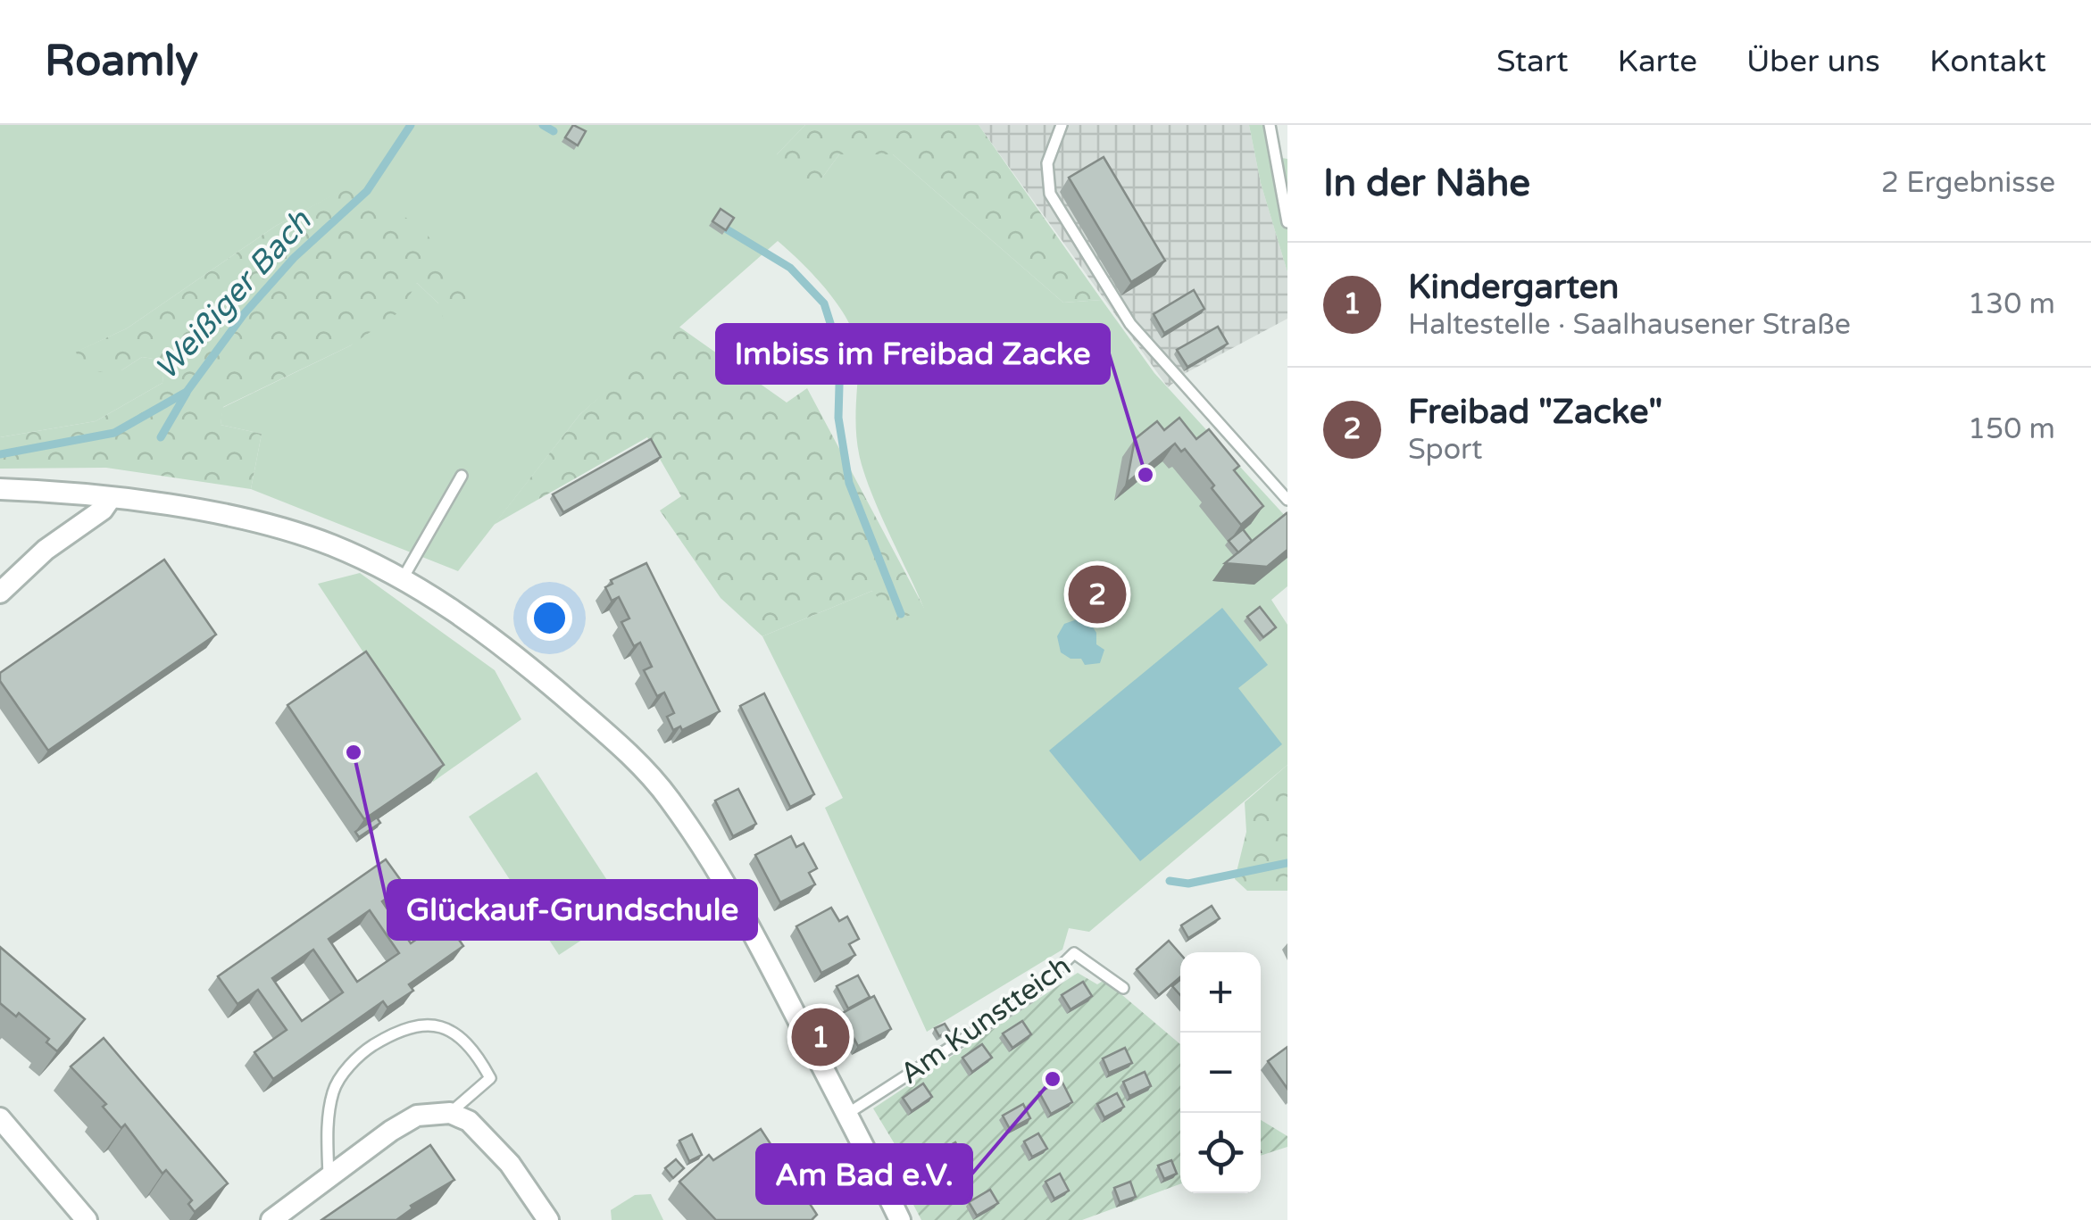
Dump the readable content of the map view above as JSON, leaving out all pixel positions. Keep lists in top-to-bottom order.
{
  "streets": {
    "lane": ["Am Kunstteich"]
  },
  "water": ["Weißiger Bach"],
  "places": ["Imbiss im Freibad Zacke", "Glückauf-Grundschule", "Am Bad e.V."],
  "page": {
    "header": "Roamly",
    "nav": [
      "Start",
      "Karte",
      "Über uns",
      "Kontakt"
    ],
    "heading": ["In der Nähe", "2 Ergebnisse"],
    "list": [
      {
        "mark": "1",
        "name": "Kindergarten",
        "note": "Haltestelle · Saalhausener Straße",
        "value": "130 m"
      },
      {
        "mark": "2",
        "name": "Freibad \"Zacke\"",
        "note": "Sport",
        "value": "150 m"
      }
    ],
    "pins": ["2", "1"],
    "map_buttons": ["+", "−"]
  }
}
